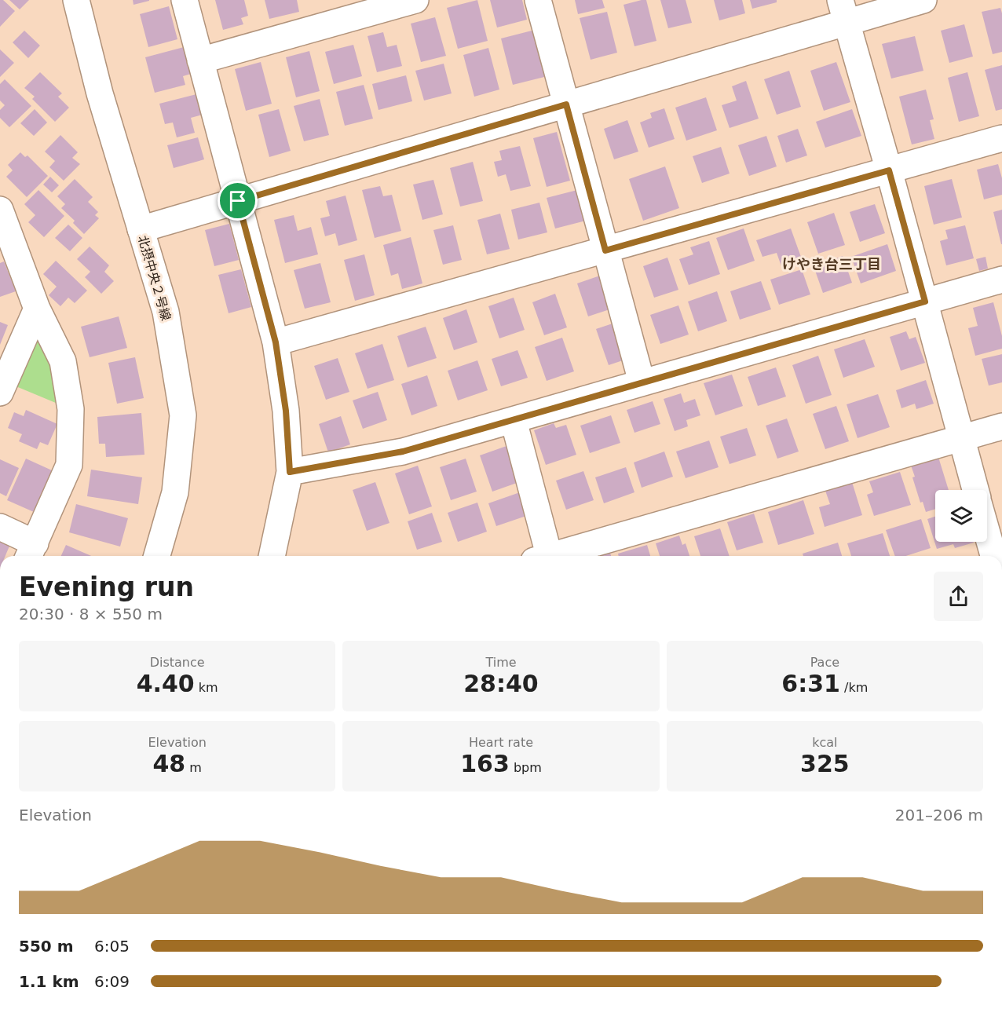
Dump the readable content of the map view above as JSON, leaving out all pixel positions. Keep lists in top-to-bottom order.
{
  "streets": {
    "street": ["北摂中央２号線"]
  },
  "districts": ["けやき台三丁目"],
  "page": {
    "heading": ["Evening run", "20:30 · 8 × 550 m"],
    "stats": [
      ["Distance", "4.40 km"],
      ["Time", "28:40"],
      ["Pace", "6:31 /km"],
      ["Elevation", "48 m"],
      ["Heart rate", "163 bpm"],
      ["kcal", "325"]
    ],
    "chart": ["Elevation", "201–206 m"],
    "list": [
      {
        "name": "550 m",
        "note": "6:05"
      },
      {
        "name": "1.1 km",
        "note": "6:09"
      }
    ]
  }
}
